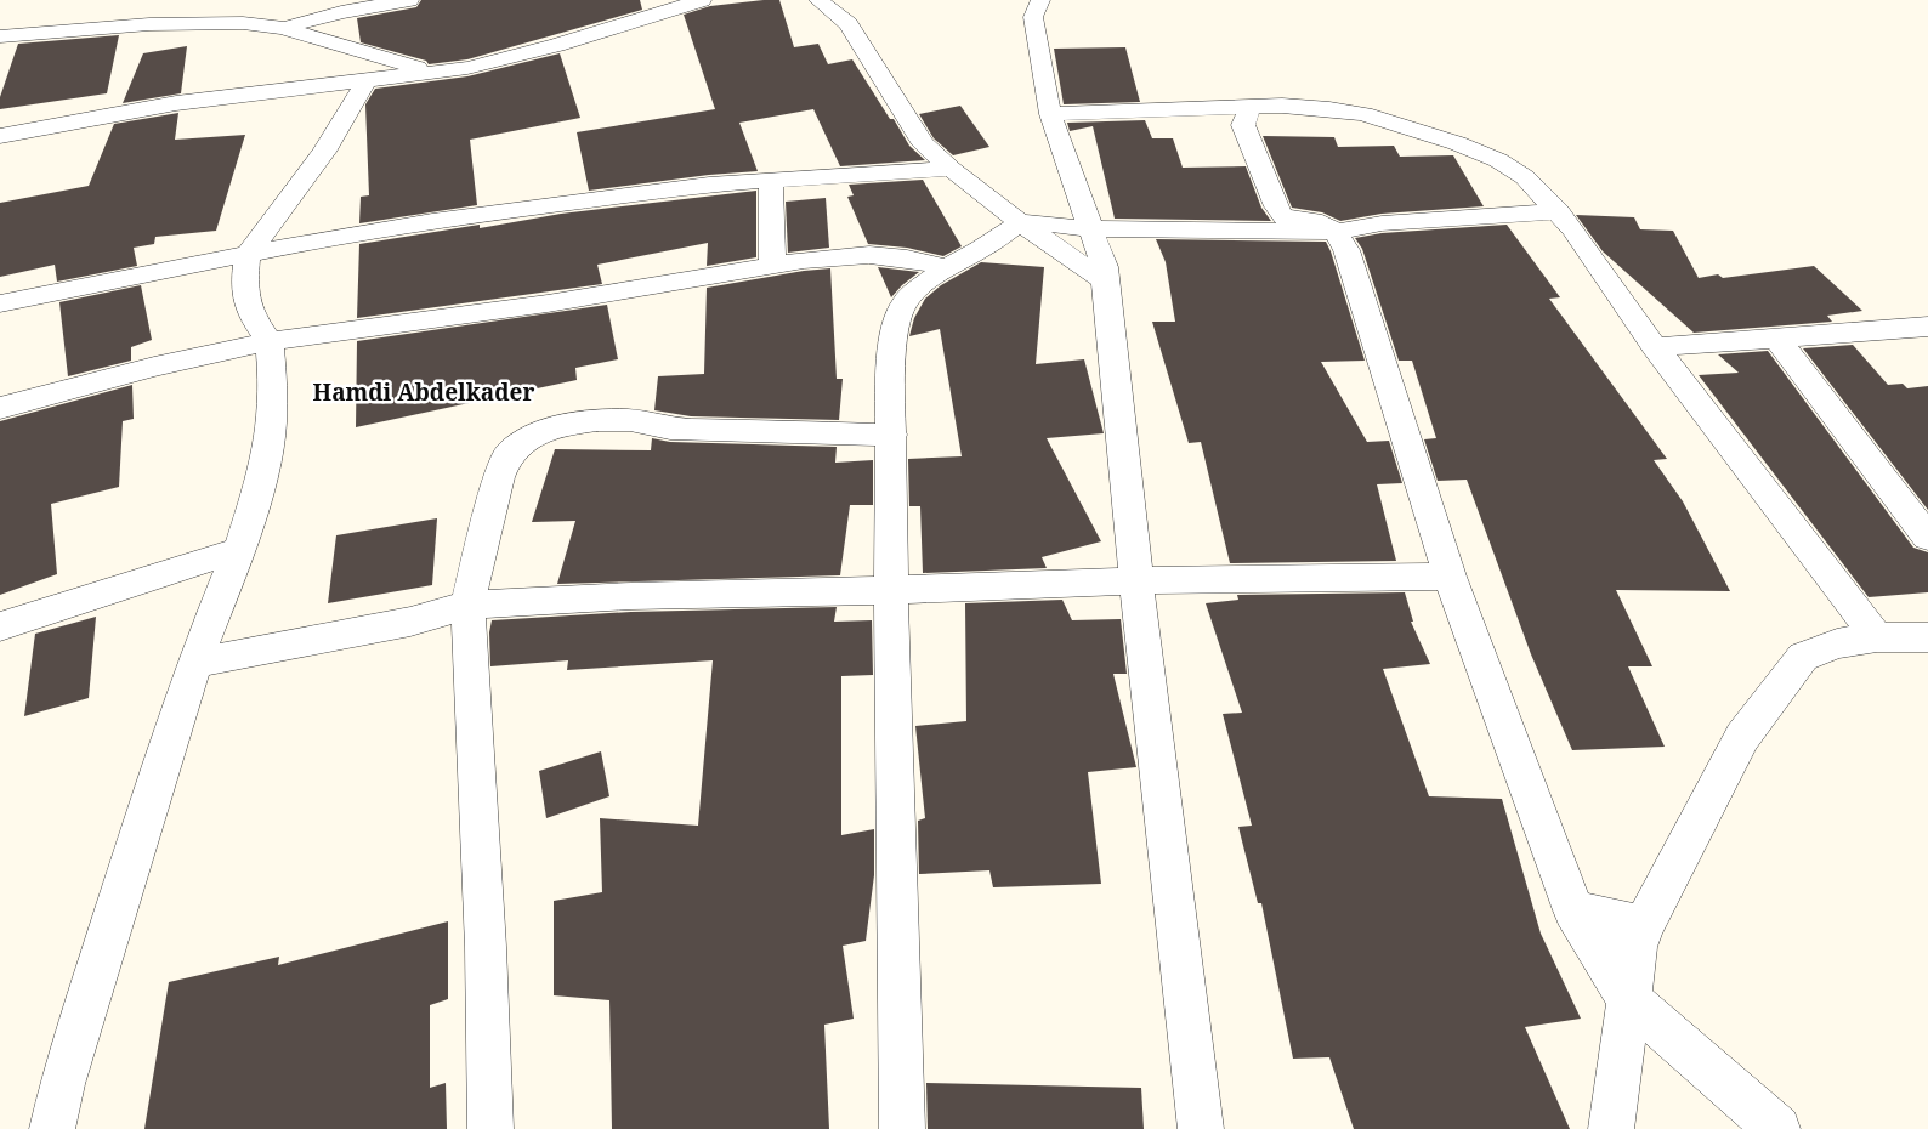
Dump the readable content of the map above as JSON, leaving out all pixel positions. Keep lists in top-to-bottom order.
{
  "districts": ["Hamdi Abdelkader"]
}
